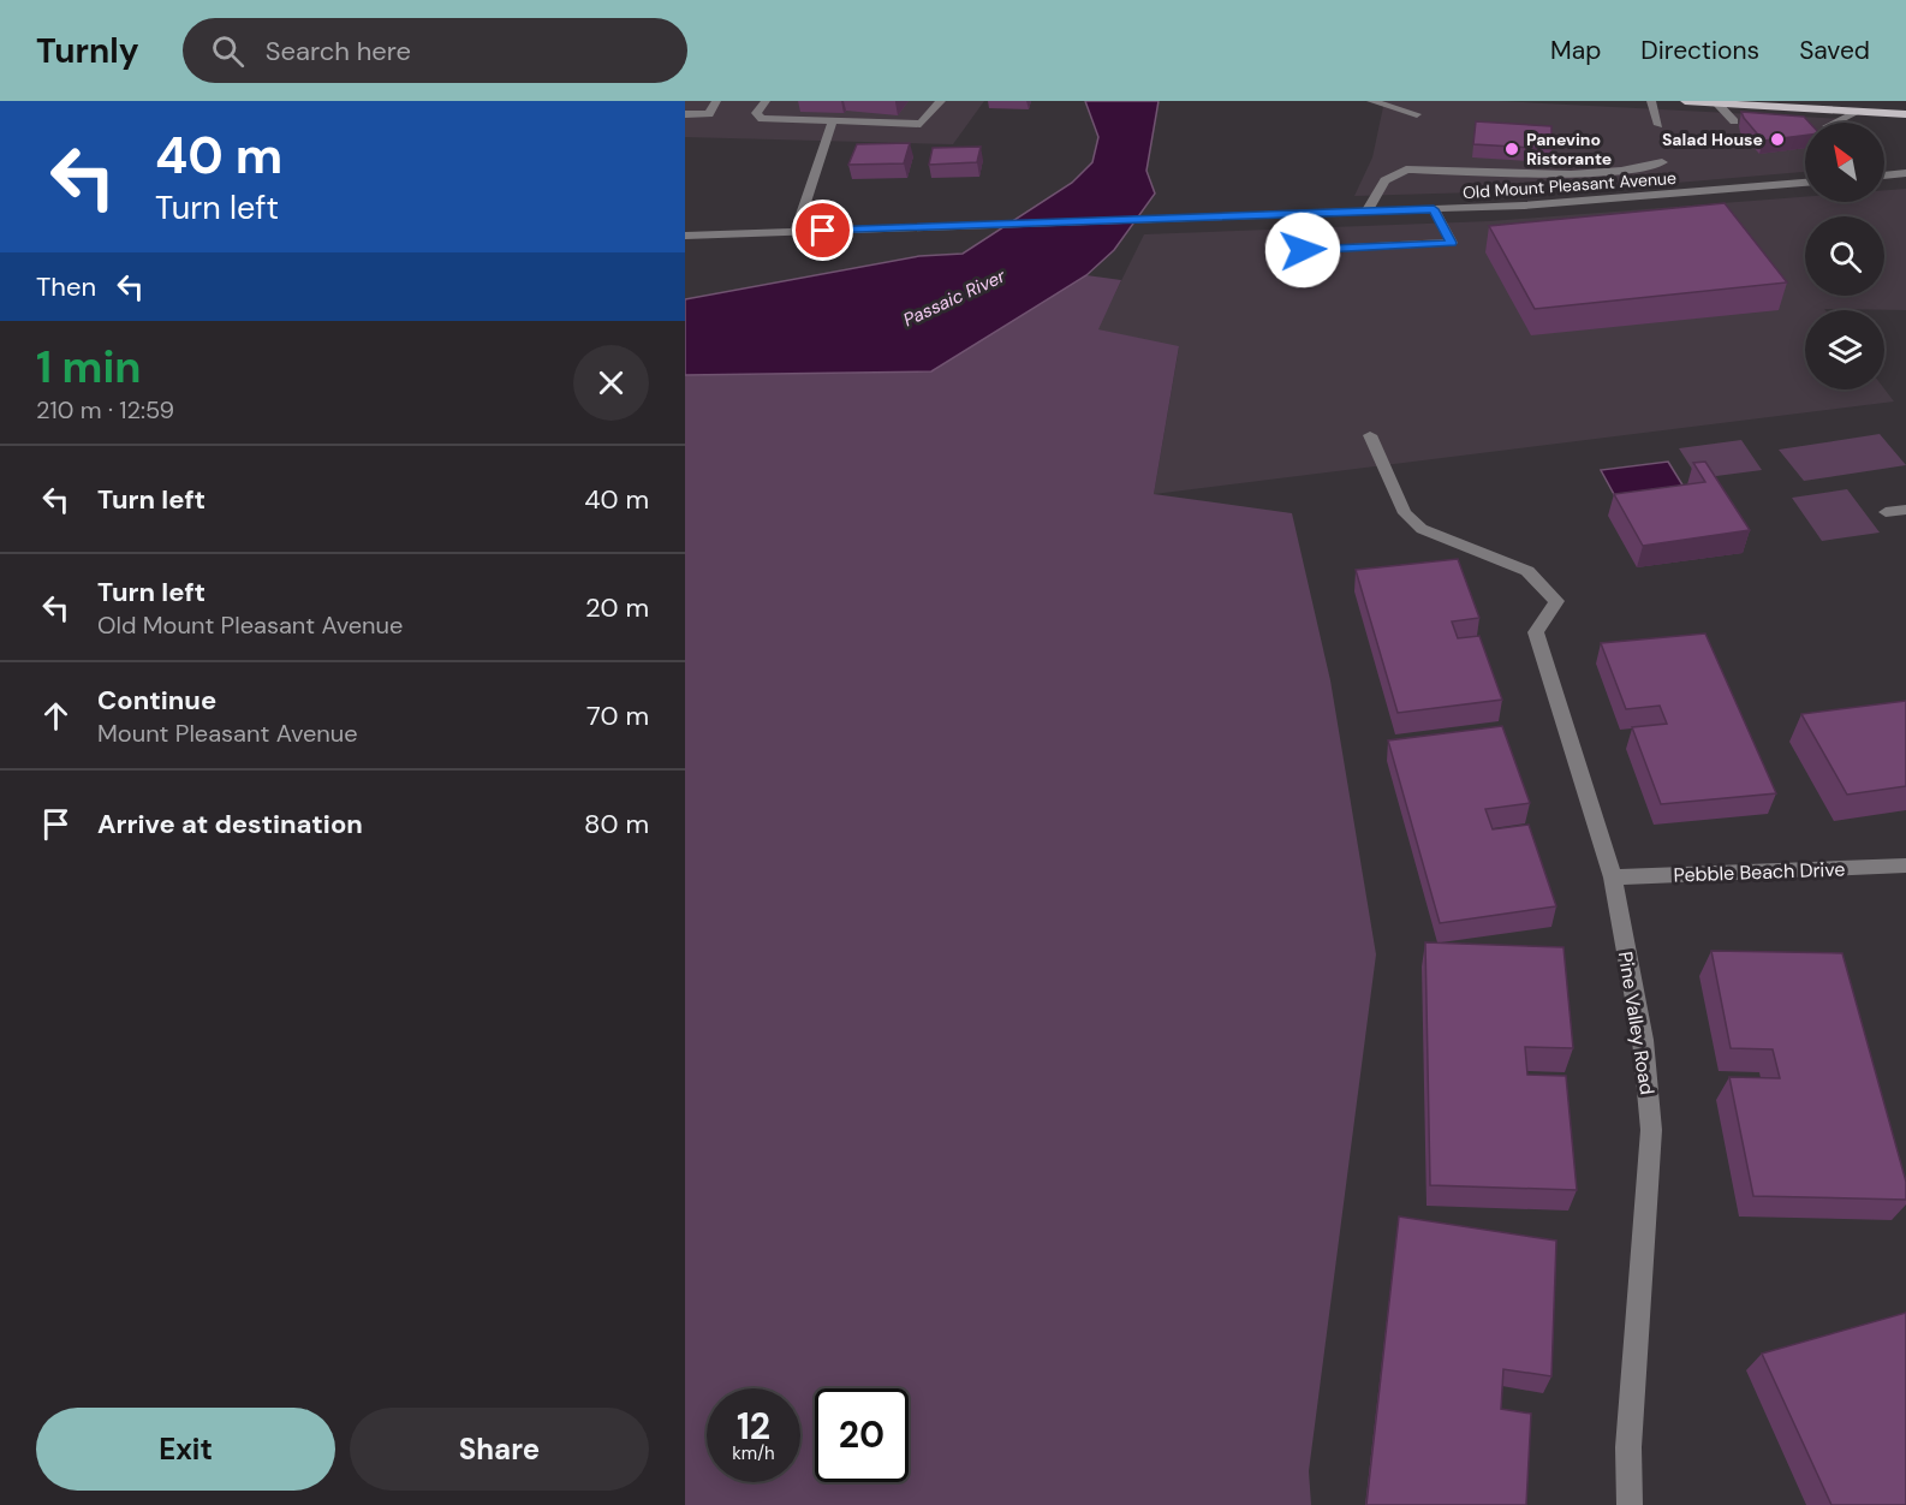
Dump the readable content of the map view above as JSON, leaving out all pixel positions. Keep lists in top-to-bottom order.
{
  "streets": {
    "street": ["Old Mount Pleasant Avenue", "Pebble Beach Drive", "Pine Valley Road"]
  },
  "crossings": [
    ["Pebble Beach Drive", "Pine Valley Road"]
  ],
  "water": ["Passaic River"],
  "places": ["Salad House", "Panevino Ristorante"],
  "north": "top left",
  "page": {
    "header": "Turnly",
    "search": "Search here",
    "nav": ["Map", "Directions", "Saved"],
    "turn": ["40 m", "Turn left"],
    "then": "Then",
    "heading": ["1 min", "210 m · 12:59"],
    "list": [
      {
        "name": "Turn left",
        "value": "40 m"
      },
      {
        "name": "Turn left",
        "note": "Old Mount Pleasant Avenue",
        "value": "20 m"
      },
      {
        "name": "Continue",
        "note": "Mount Pleasant Avenue",
        "value": "70 m"
      },
      {
        "name": "Arrive at destination",
        "value": "80 m"
      }
    ],
    "speed": "12 km/h",
    "limit": "20",
    "buttons": ["Exit", "Share"]
  }
}
